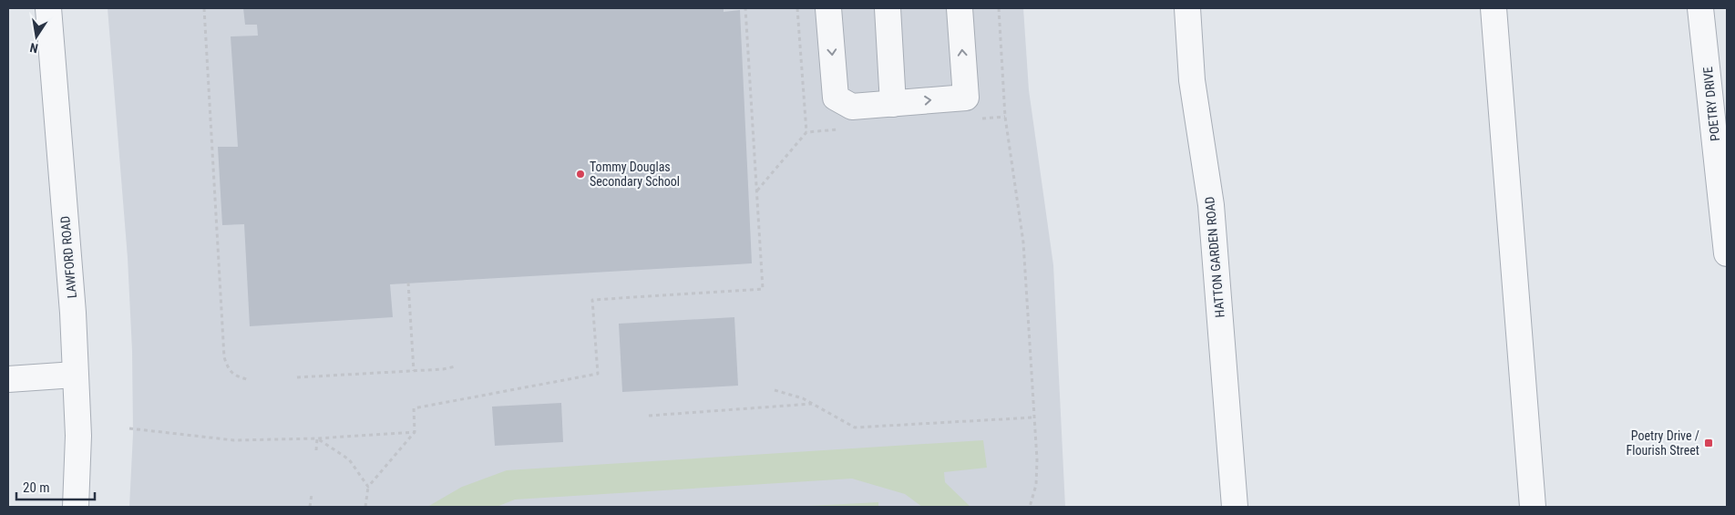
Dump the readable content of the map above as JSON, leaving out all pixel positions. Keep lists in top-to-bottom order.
{
  "streets": {
    "street": ["POETRY DRIVE", "LAWFORD ROAD", "HATTON GARDEN ROAD"]
  },
  "places": {
    "other": ["Tommy Douglas Secondary School"],
    "transit": ["Poetry Drive / Flourish Street"]
  },
  "scale_bar": "20 m",
  "north": "bottom"
}
